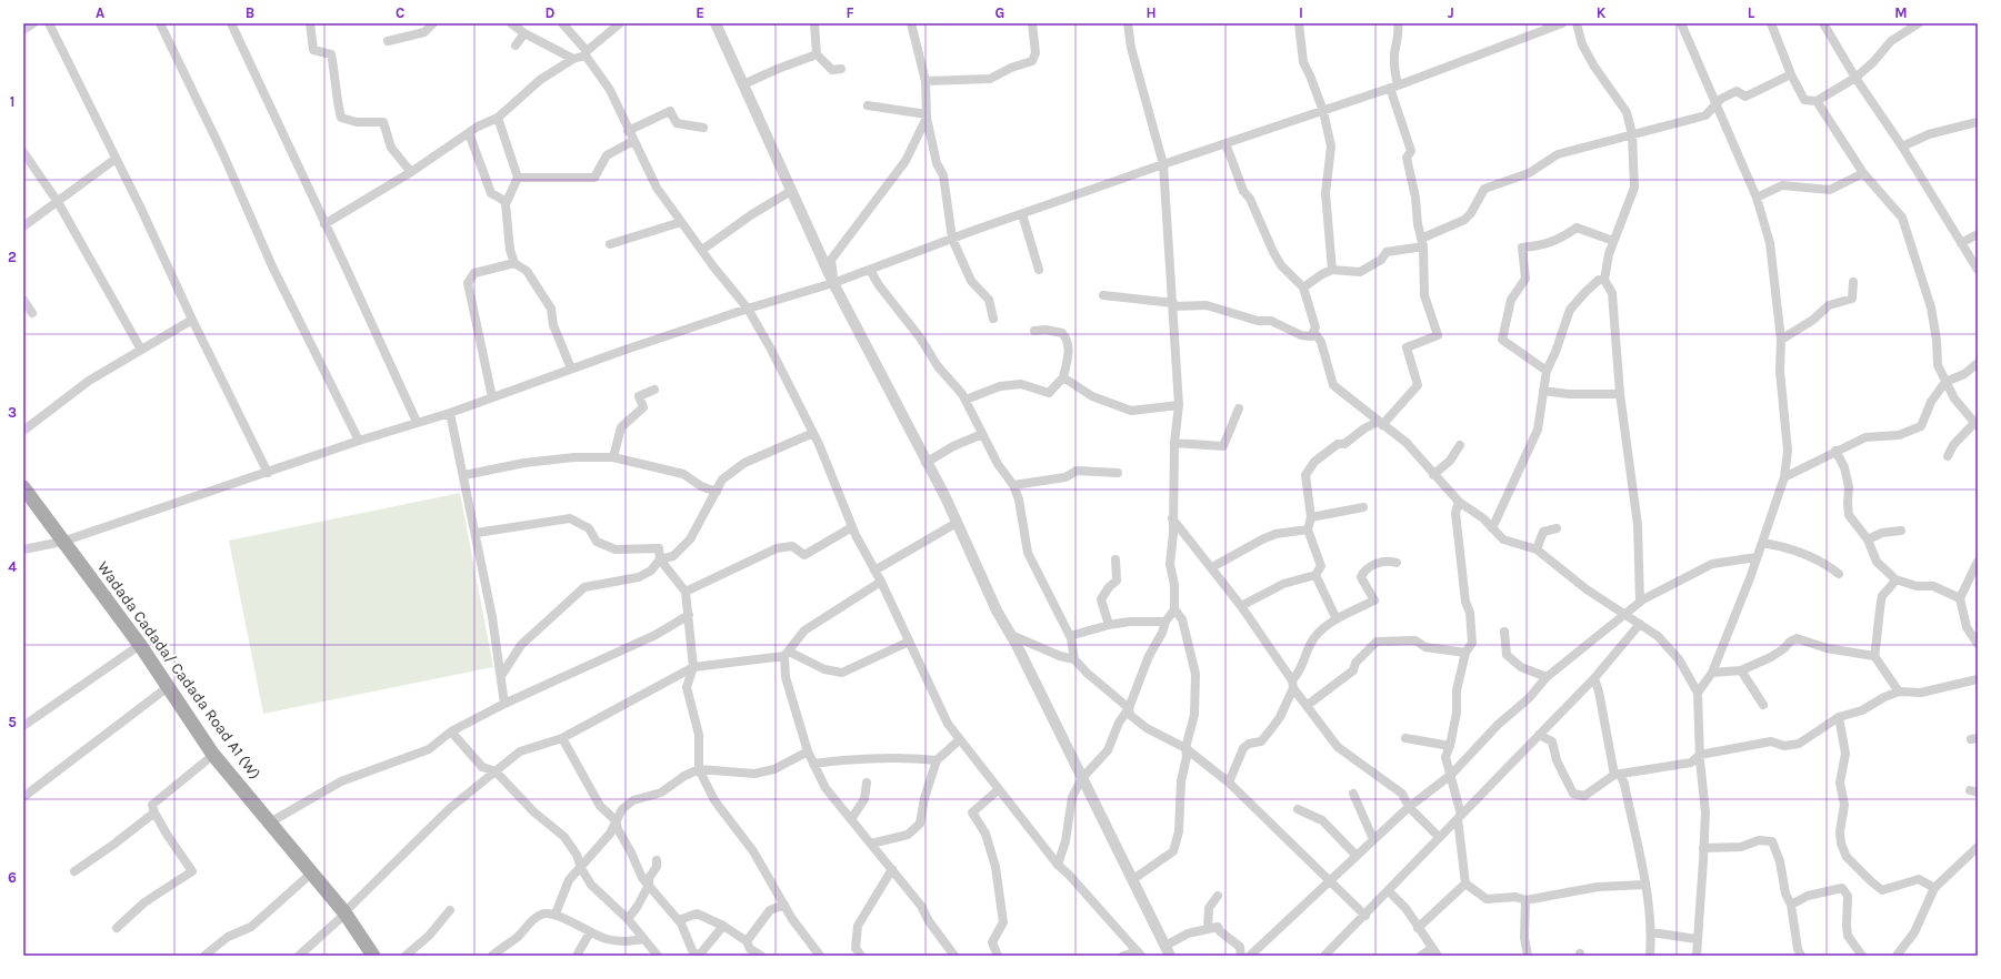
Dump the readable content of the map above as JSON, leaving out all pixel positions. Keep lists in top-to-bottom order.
{
  "streets": {
    "main road": ["Wadada Cadada/ Cadada Road A1 (W)"]
  },
  "grid": {
    "columns": [
      "A",
      "B",
      "C",
      "D",
      "E",
      "F",
      "G",
      "H",
      "I",
      "J",
      "K",
      "L",
      "M"
    ],
    "rows": [
      "1",
      "2",
      "3",
      "4",
      "5",
      "6"
    ]
  }
}
